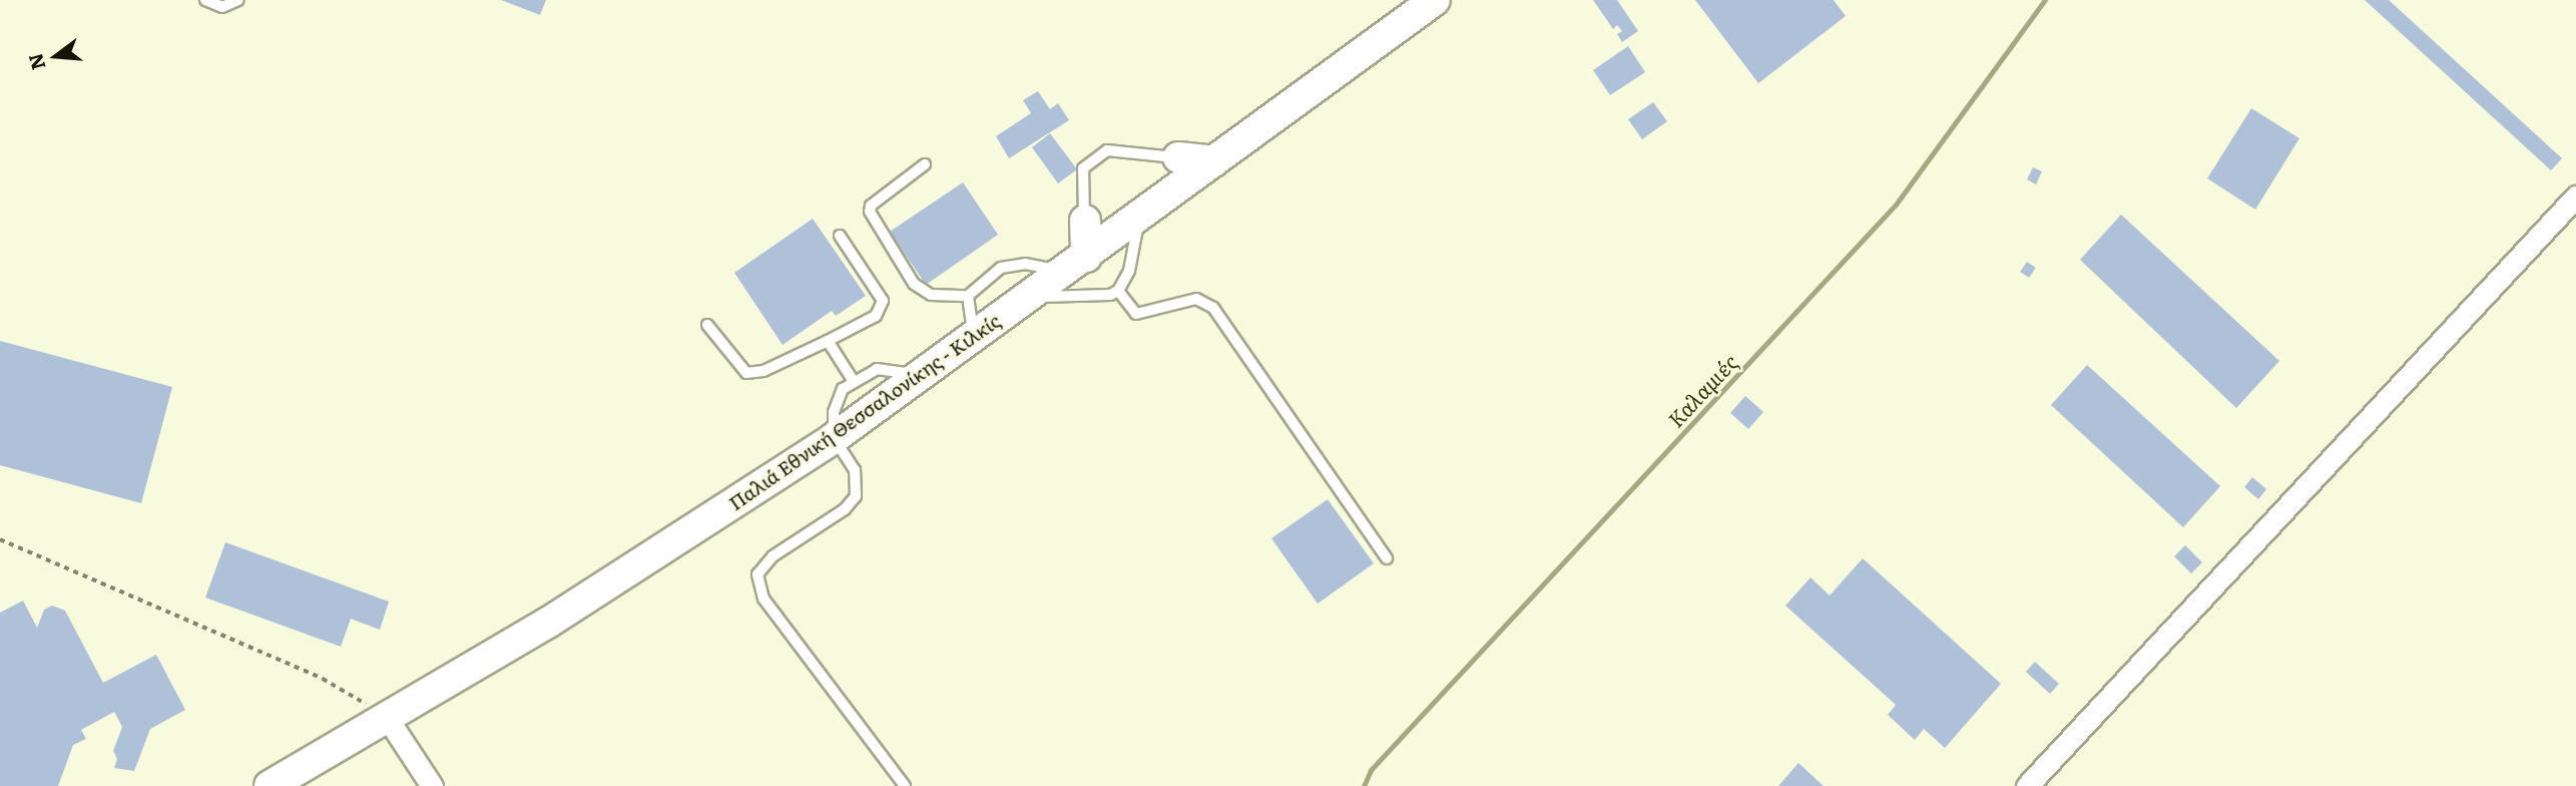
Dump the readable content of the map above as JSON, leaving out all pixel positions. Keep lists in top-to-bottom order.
{
  "streets": {
    "main road": ["Παλιά Εθνική Θεσσαλονίκης - Κιλκίς"]
  },
  "water": ["Καλαμιές"],
  "north": "left"
}
